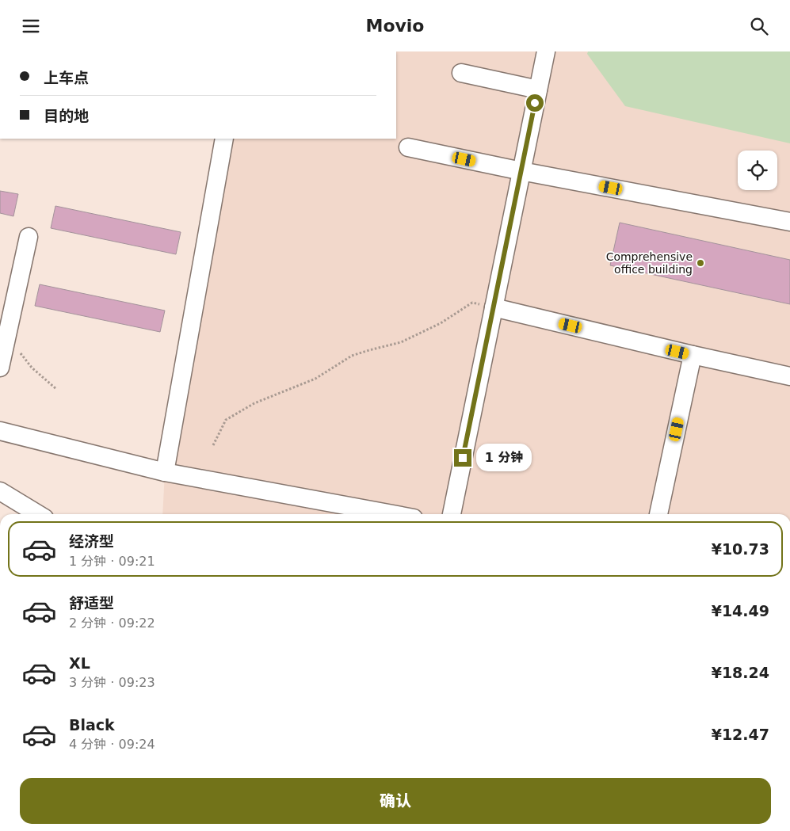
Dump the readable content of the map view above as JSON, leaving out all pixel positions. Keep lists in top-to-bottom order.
{
  "places": ["Comprehensive office building"],
  "page": {
    "header": "Movio",
    "banner": ["上车点", "目的地"],
    "bubble": "1 分钟",
    "list": [
      {
        "name": "经济型",
        "note": "1 分钟 · 09:21",
        "value": "¥10.73"
      },
      {
        "name": "舒适型",
        "note": "2 分钟 · 09:22",
        "value": "¥14.49"
      },
      {
        "name": "XL",
        "note": "3 分钟 · 09:23",
        "value": "¥18.24"
      },
      {
        "name": "Black",
        "note": "4 分钟 · 09:24",
        "value": "¥12.47"
      }
    ],
    "buttons": "确认"
  }
}
